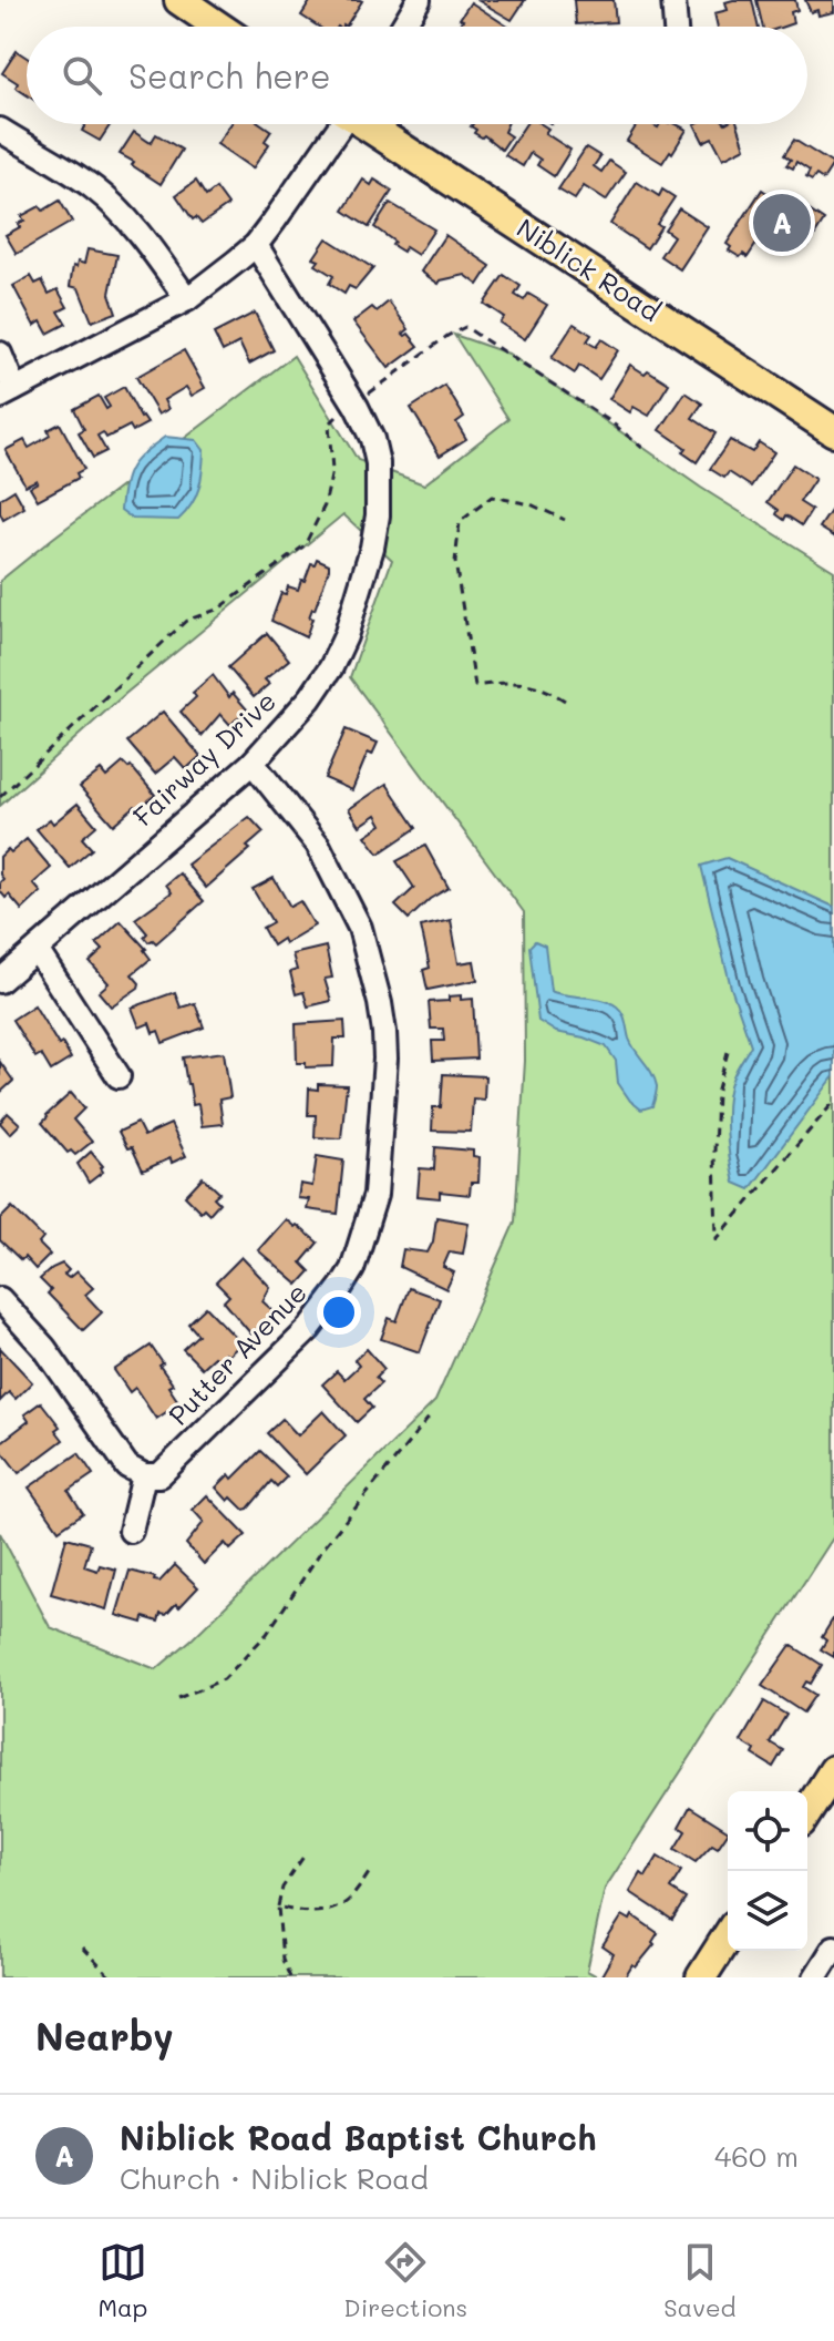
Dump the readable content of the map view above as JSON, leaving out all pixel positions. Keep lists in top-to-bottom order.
{
  "streets": {
    "main road": ["Niblick Road"],
    "street": ["Fairway Drive", "Putter Avenue"]
  },
  "crossings": [
    ["Fairway Drive", "Putter Avenue"]
  ],
  "page": {
    "search": "Search here",
    "pins": "A",
    "heading": "Nearby",
    "list": [
      {
        "mark": "A",
        "name": "Niblick Road Baptist Church",
        "note": "Church · Niblick Road",
        "value": "460 m"
      }
    ],
    "nav": ["Map", "Directions", "Saved"]
  }
}
